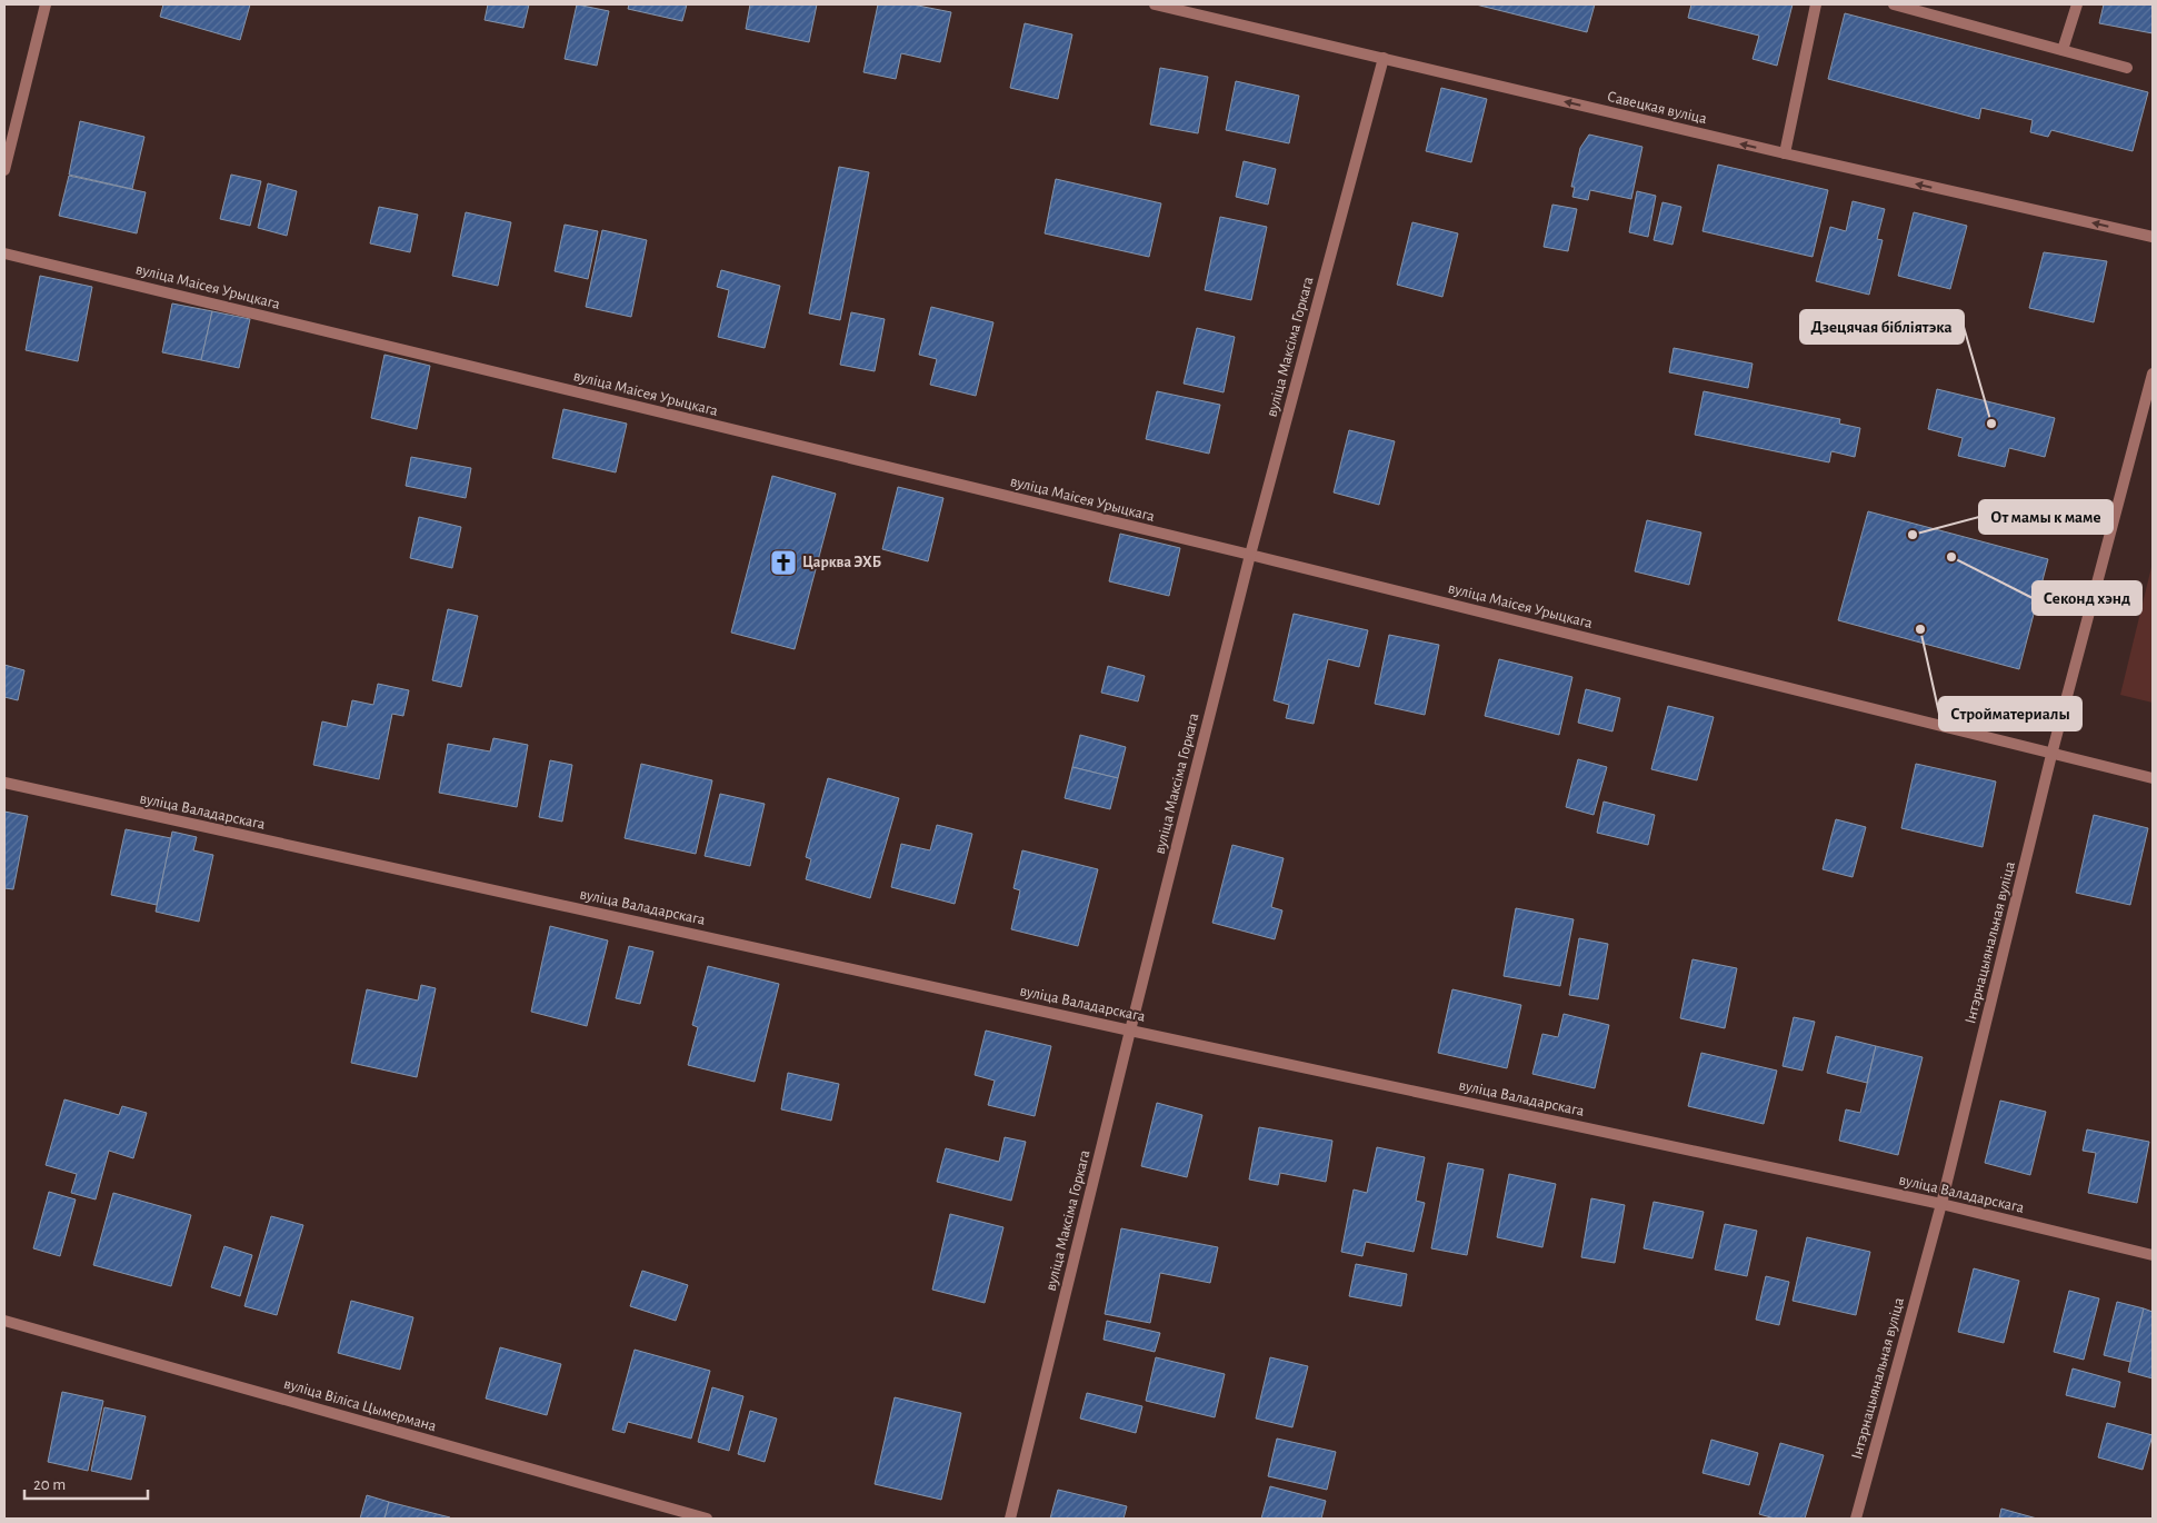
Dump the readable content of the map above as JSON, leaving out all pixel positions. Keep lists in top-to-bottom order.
{
  "streets": {
    "street": [
      "Савецкая вуліца",
      "вуліца Маісея Урыцкага",
      "вуліца Максіма Горкага",
      "вуліца Валадарскага",
      "Інтэрнацыянальная вуліца",
      "вуліца Віліса Цымермана"
    ]
  },
  "crossings": [
    ["Савецкая вуліца", "вуліца Максіма Горкага"],
    ["вуліца Маісея Урыцкага", "вуліца Максіма Горкага"],
    ["вуліца Маісея Урыцкага", "Інтэрнацыянальная вуліца"],
    ["вуліца Максіма Горкага", "вуліца Валадарскага"],
    ["вуліца Валадарскага", "Інтэрнацыянальная вуліца"]
  ],
  "one_way": ["Савецкая вуліца"],
  "places": {
    "other": [
      "Дзецячая бібліятэка",
      "От мамы к маме",
      "Секонд хэнд",
      "Стройматериалы"
    ],
    "church": ["Царква ЭХБ"]
  },
  "scale_bar": "20 m"
}
